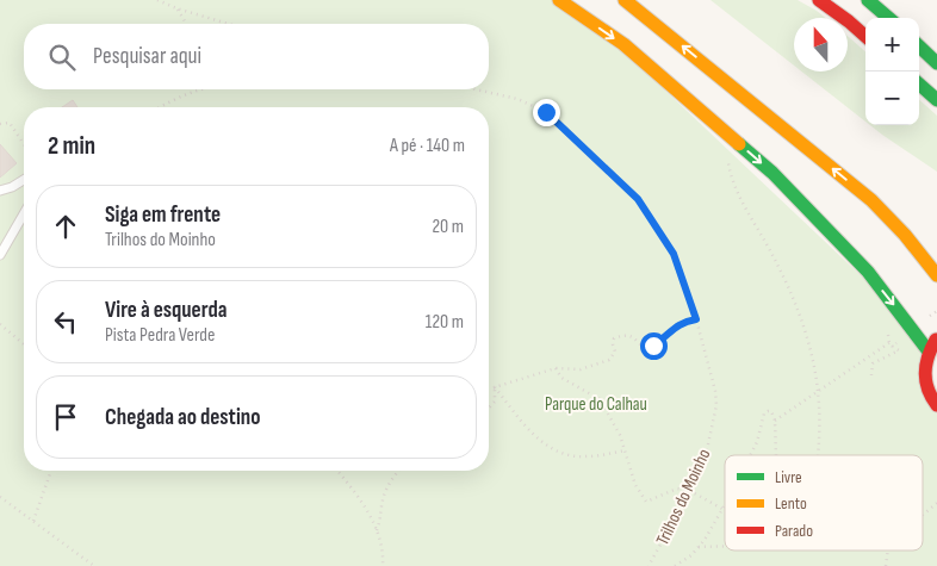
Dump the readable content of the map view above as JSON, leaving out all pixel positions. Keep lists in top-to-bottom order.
{
  "streets": {
    "path": ["Trilhos do Moinho"]
  },
  "parks": ["Parque do Calhau"],
  "legend": ["Livre", "Lento", "Parado"],
  "north": "top",
  "page": {
    "map_buttons": ["+", "−"],
    "search": "Pesquisar aqui",
    "heading": ["2 min", "A pé · 140 m"],
    "list": [
      ["Siga em frente", "Trilhos do Moinho", "20 m"],
      ["Vire à esquerda", "Pista Pedra Verde", "120 m"],
      "Chegada ao destino"
    ]
  }
}
